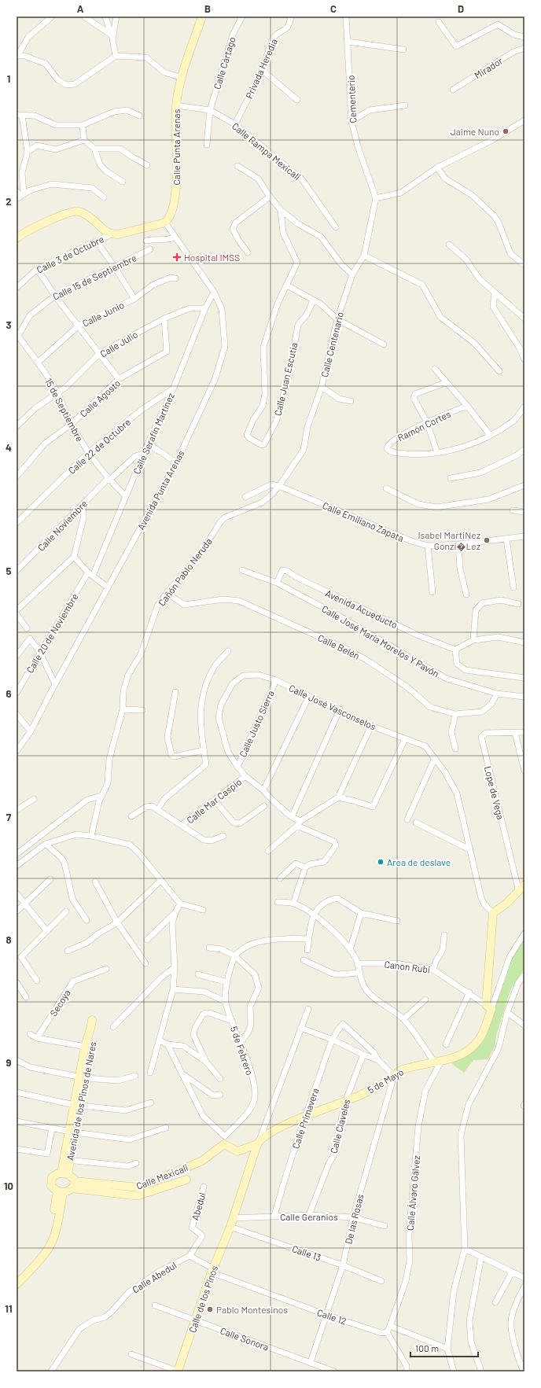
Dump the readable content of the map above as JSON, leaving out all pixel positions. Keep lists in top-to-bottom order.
{
  "streets": {
    "street": [
      "Calle Cártago",
      "Mirador",
      "Privada Heredia",
      "Cementerio",
      "Calle Punta Arenas",
      "Calle Rampa Mexicali",
      "Calle 3 de Octubre",
      "Calle 15 de Septiembre",
      "Calle Junio",
      "Calle Julio",
      "Calle Centenario",
      "Calle Juan Escutia",
      "Calle Agosto",
      "15 de Septiembre",
      "Ramón Cortes",
      "Calle Serafín Martínez",
      "Calle 22 de Octubre",
      "Avenida Punta Arenas",
      "Calle Emiliano Zapata",
      "Calle Noviembre",
      "Cañón Pablo Neruda",
      "Avenida Acueducto",
      "Calle 20 de Noviembre",
      "Calle José María Morelos Y Pavón",
      "Calle Belén",
      "Calle José Vasconselos",
      "Calle Justo Sierra",
      "Lope de Vega",
      "Calle Mar Caspio",
      "Canon Rubi",
      "Secoya",
      "5 de Febrero",
      "5 de Mayo",
      "Avenida de los Pinos de Nares",
      "Calle Primavera",
      "Calle Claveles",
      "Calle Mexicali",
      "Calle Álvaro Gálvez",
      "Abedul",
      "Calle Geranios",
      "De las Rosas",
      "Calle 13",
      "Calle Abedul",
      "Calle de los Pinos",
      "Calle 12",
      "Calle Sonora"
    ]
  },
  "crossings": [
    ["Calle Cártago", "Calle Rampa Mexicali"],
    ["Privada Heredia", "Calle Rampa Mexicali"],
    ["Cementerio", "Calle Centenario"],
    ["Calle Punta Arenas", "Calle Rampa Mexicali"],
    ["Calle Punta Arenas", "Avenida Punta Arenas"],
    ["Calle 15 de Septiembre", "15 de Septiembre"],
    ["Calle Junio", "15 de Septiembre"],
    ["Calle Julio", "Calle Agosto"],
    ["Calle Julio", "15 de Septiembre"],
    ["Calle Julio", "Calle Serafín Martínez"],
    ["Calle Centenario", "Calle Emiliano Zapata"],
    ["Calle Centenario", "Cañón Pablo Neruda"],
    ["Calle Agosto", "15 de Septiembre"],
    ["15 de Septiembre", "Calle Serafín Martínez"],
    ["15 de Septiembre", "Calle 22 de Octubre"],
    ["15 de Septiembre", "Calle Noviembre"],
    ["Calle Serafín Martínez", "Calle 22 de Octubre"],
    ["Calle Serafín Martínez", "Avenida Punta Arenas"],
    ["Calle Serafín Martínez", "Calle Noviembre"],
    ["Calle Serafín Martínez", "Calle 20 de Noviembre"],
    ["Calle Emiliano Zapata", "Cañón Pablo Neruda"],
    ["Cañón Pablo Neruda", "Calle Belén"],
    ["Avenida Acueducto", "Calle José María Morelos Y Pavón"],
    ["Calle José María Morelos Y Pavón", "Calle Belén"],
    ["Calle José Vasconselos", "Calle Justo Sierra"],
    ["Calle José Vasconselos", "Calle Mar Caspio"],
    ["Calle José Vasconselos", "5 de Mayo"],
    ["Canon Rubi", "5 de Mayo"],
    ["5 de Febrero", "5 de Mayo"],
    ["5 de Febrero", "Calle Mexicali"],
    ["5 de Mayo", "Calle Primavera"],
    ["5 de Mayo", "Calle Claveles"],
    ["5 de Mayo", "Calle Mexicali"],
    ["5 de Mayo", "Calle Álvaro Gálvez"],
    ["5 de Mayo", "De las Rosas"],
    ["5 de Mayo", "Calle de los Pinos"],
    ["Avenida de los Pinos de Nares", "Calle Mexicali"],
    ["Calle Primavera", "Calle Geranios"],
    ["Calle Claveles", "Calle Geranios"],
    ["Abedul", "Calle Abedul"],
    ["Calle Geranios", "De las Rosas"],
    ["Calle Geranios", "Calle de los Pinos"],
    ["De las Rosas", "Calle 13"],
    ["De las Rosas", "Calle 12"],
    ["De las Rosas", "Calle Sonora"],
    ["Calle 13", "Calle de los Pinos"],
    ["Calle de los Pinos", "Calle 12"],
    ["Calle de los Pinos", "Calle Sonora"]
  ],
  "places": {
    "other": [
      "Jaime Nuno",
      "Isabel MartiNez Gonzi�Lez",
      "Area de deslave",
      "Pablo Montesinos"
    ],
    "health": ["Hospital IMSS"]
  },
  "scale_bar": "100 m",
  "grid": {
    "columns": [
      "A",
      "B",
      "C",
      "D"
    ],
    "rows": [
      "1",
      "2",
      "3",
      "4",
      "5",
      "6",
      "7",
      "8",
      "9",
      "10",
      "11"
    ]
  }
}
